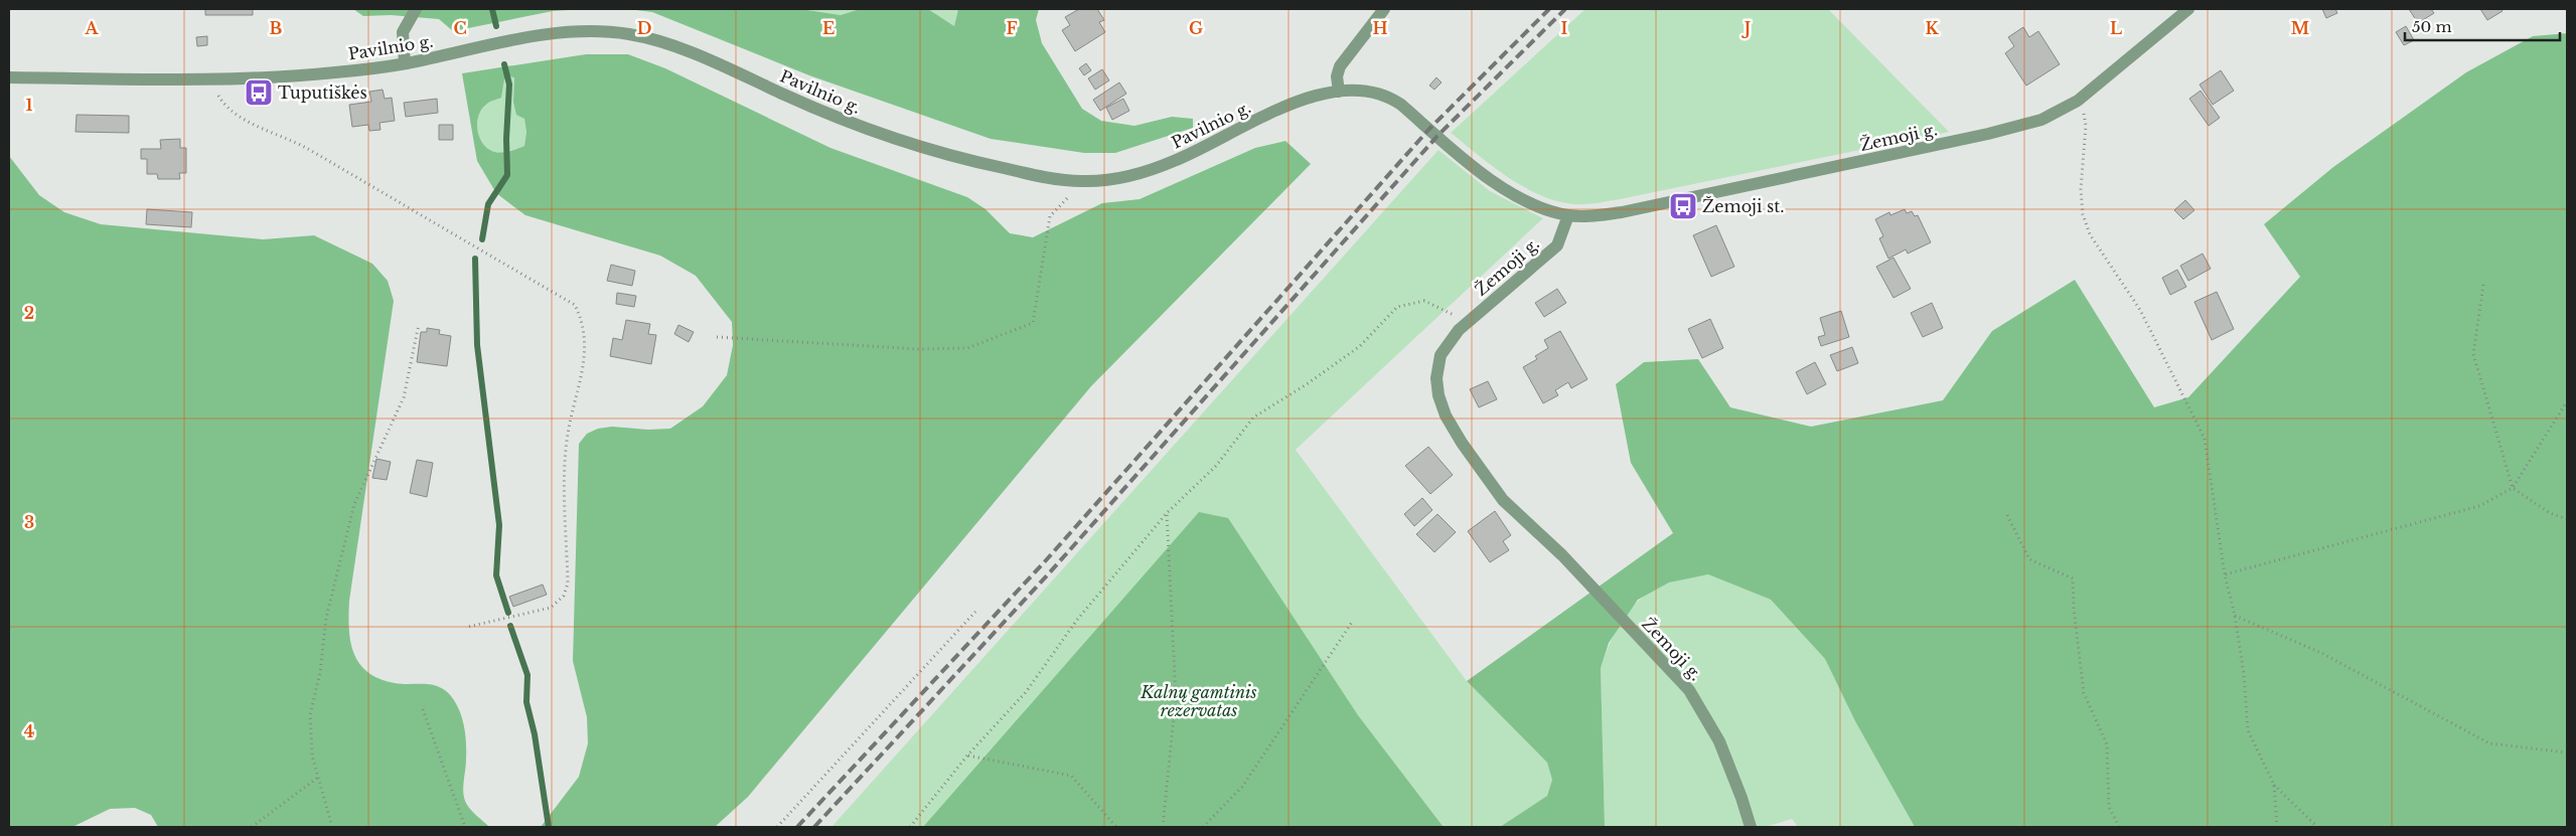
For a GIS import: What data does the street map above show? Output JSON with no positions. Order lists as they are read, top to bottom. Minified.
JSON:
{"streets":{"street":["Pavilnio g.","Žemoji g."]},"crossings":[["Pavilnio g.","Žemoji g."]],"parks":["Kalnų gamtinis rezervatas"],"places":{"bus stop":["Tuputiškės","Žemoji st."]},"scale_bar":"50 m","grid":{"columns":["A","B","C","D","E","F","G","H","I","J","K","L","M"],"rows":["1","2","3","4"]}}
